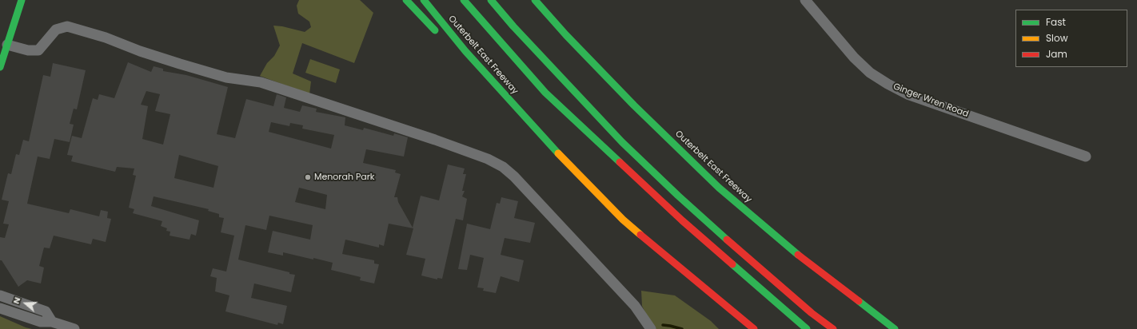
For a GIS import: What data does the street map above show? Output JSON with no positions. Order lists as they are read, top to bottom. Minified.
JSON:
{"streets":{"main road":["Outerbelt East Freeway"],"street":["Ginger Wren Road"]},"places":["Menorah Park"],"legend":["Fast","Slow","Jam"],"north":"left"}
